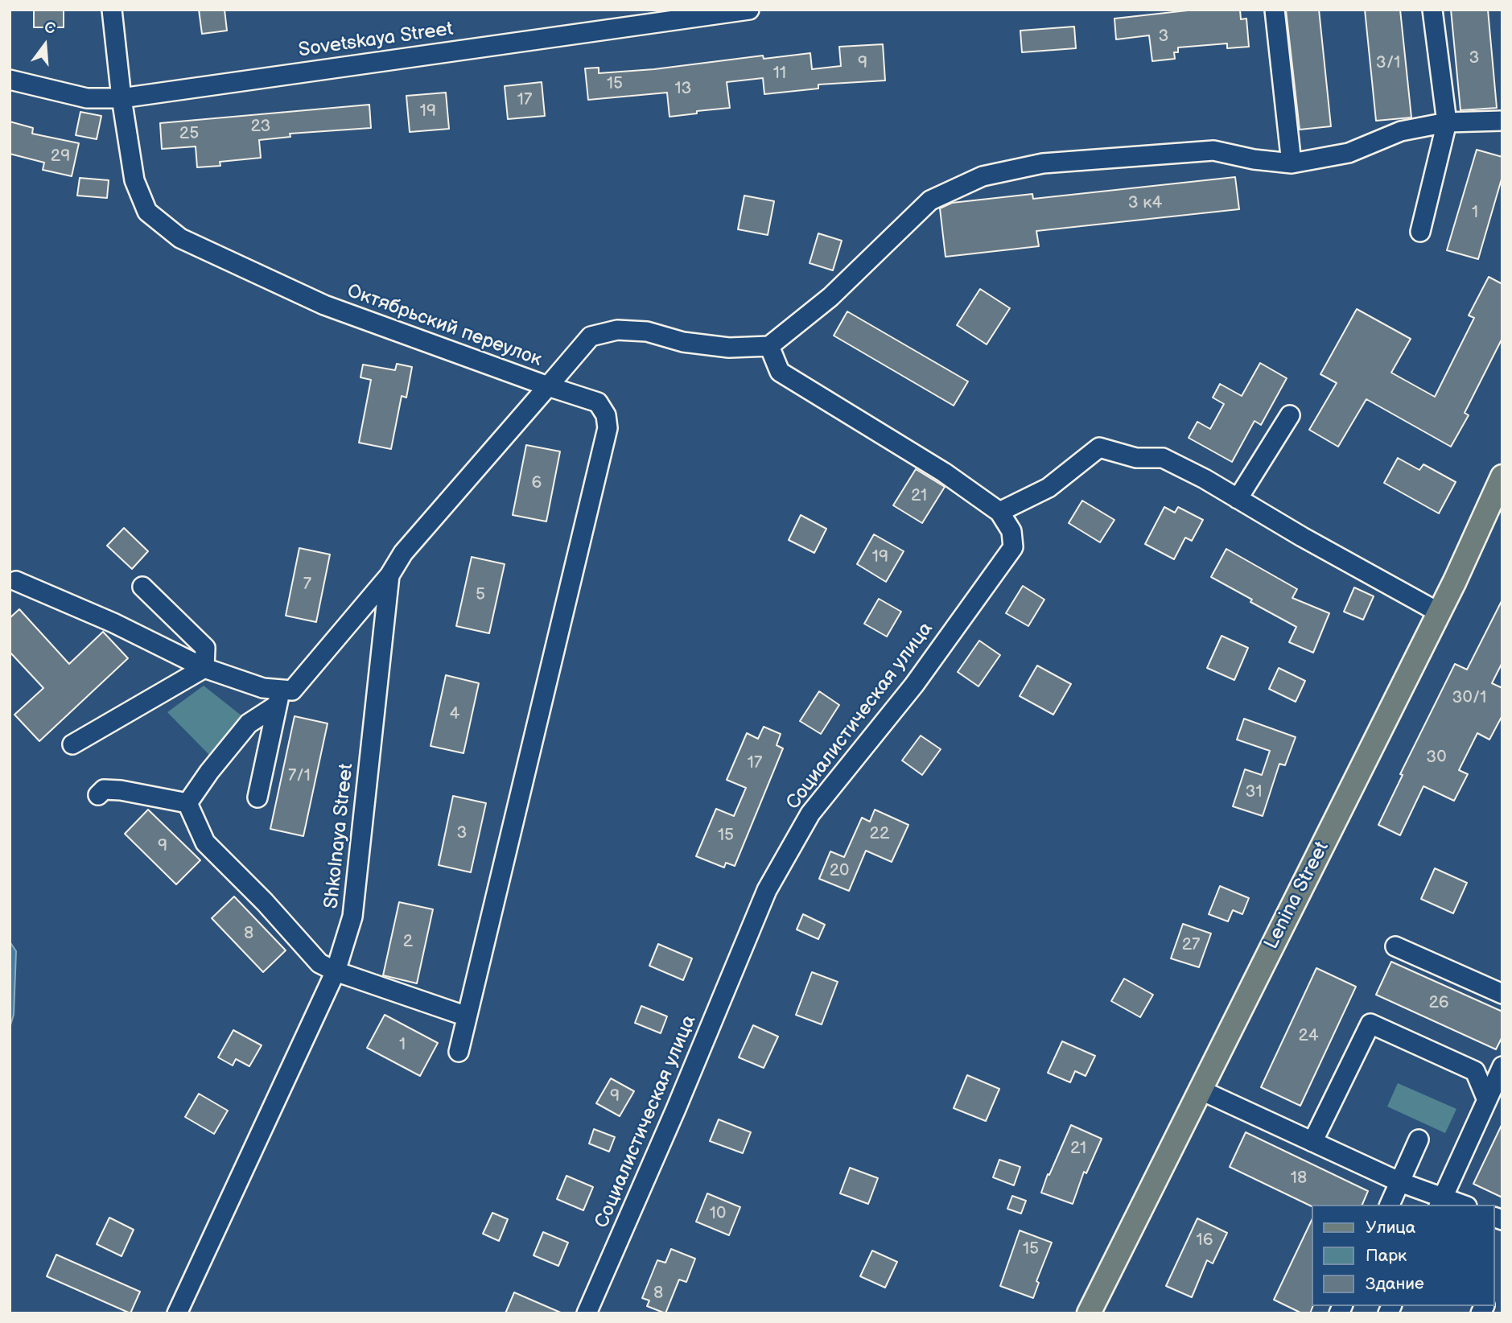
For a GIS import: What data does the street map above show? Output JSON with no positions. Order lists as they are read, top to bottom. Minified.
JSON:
{"streets":{"main road":["Lenina Street"],"street":["Sovetskaya Street","Октябрьский переулок","Социалистическая улица","Shkolnaya Street"]},"crossings":[["Sovetskaya Street","Октябрьский переулок"],["Октябрьский переулок","Социалистическая улица"],["Октябрьский переулок","Shkolnaya Street"]],"house_numbers":["3","3","9","3/1","11","15","13","17","19","23","25","29","3 к4","1","6","21","19","7","5","30/1","4","30","17","7/1","31","3","22","15","9","20","8","2","27","26","24","1","9","21","18","10","16","15","8"],"legend":["Улица","Парк","Здание"],"north":"top"}
